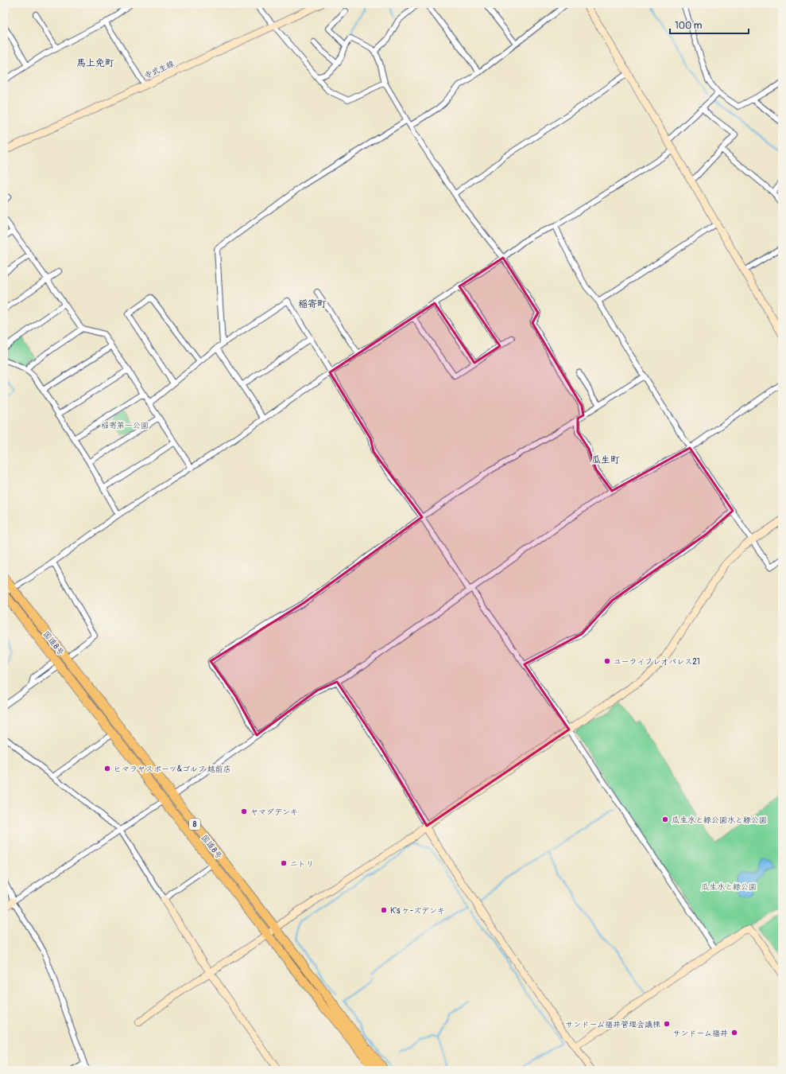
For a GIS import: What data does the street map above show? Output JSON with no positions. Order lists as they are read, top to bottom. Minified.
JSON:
{"streets":{"highway":["国道8号","8"],"street":["寺武生線"]},"districts":["馬上免町","稲寄町","瓜生町"],"parks":["稲寄第一公園","瓜生水と緑公園"],"places":["ユーライフレオパレス21","ヒマラヤスポーツ&ゴルフ 越前店","ヤマダデンキ","瓜生水と緑公園水と緑公園","ニトリ","K's ケ-ズデンキ","サンドーム福井管理会議棟","サンドーム福井"],"scale_bar":"100 m"}
